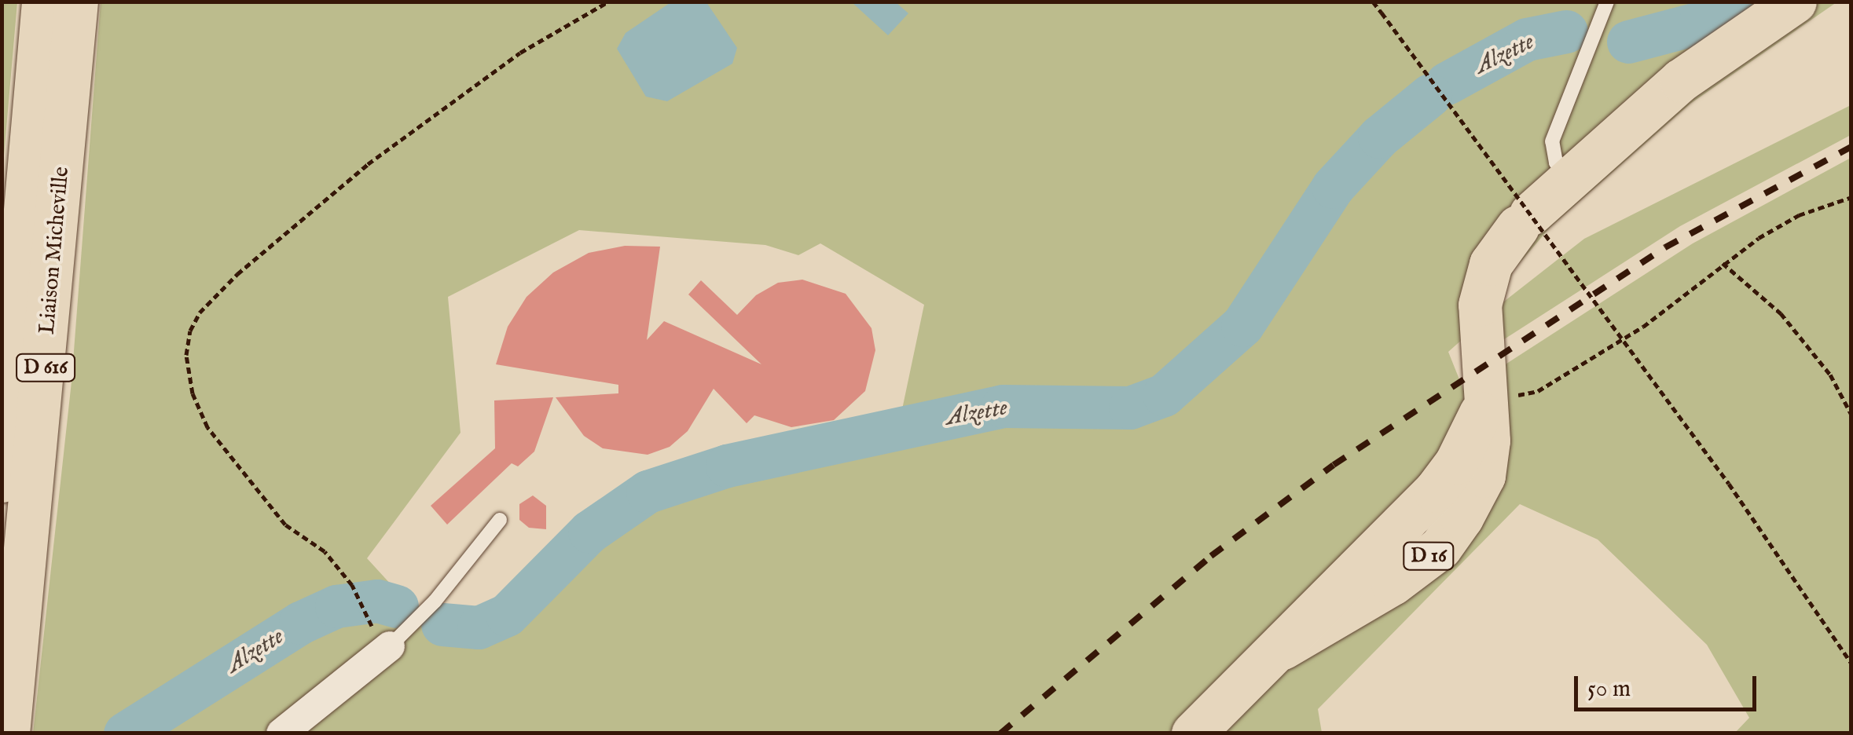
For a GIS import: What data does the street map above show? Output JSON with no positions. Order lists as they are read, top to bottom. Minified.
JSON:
{"streets":{"main road":["Liaison Micheville","D 616","D 16"]},"water":["Alzette"],"scale_bar":"50 m"}
